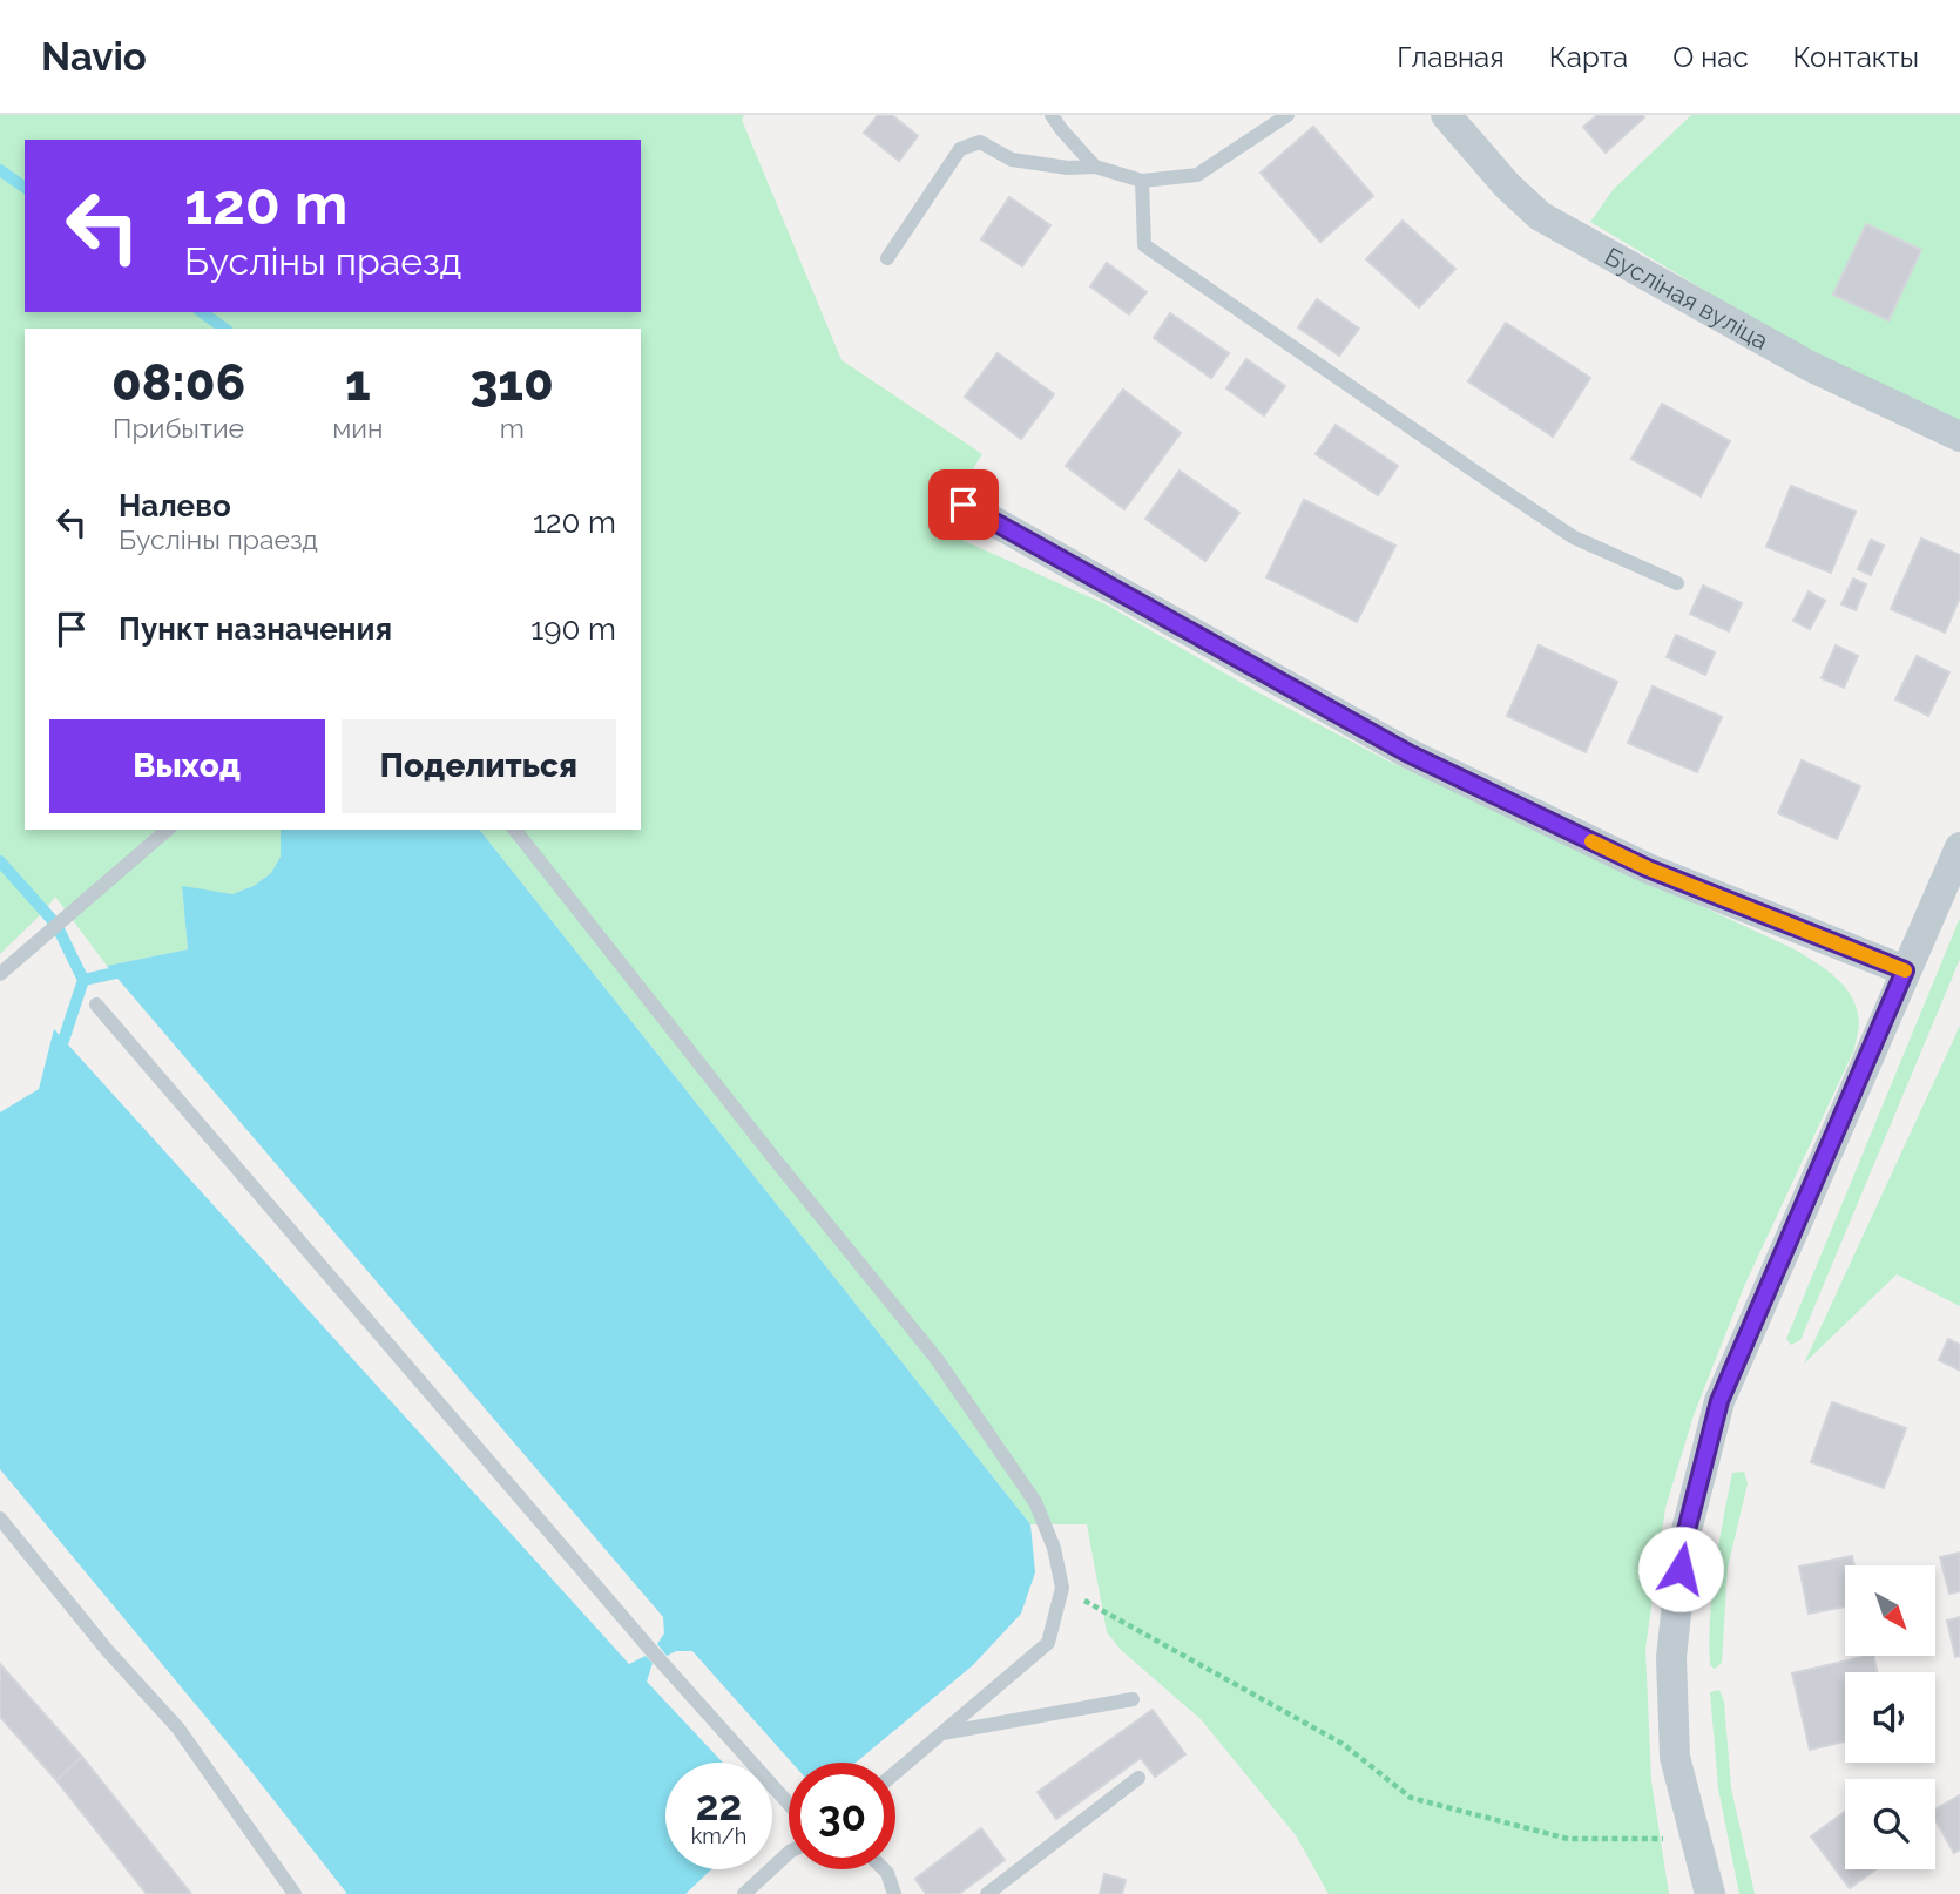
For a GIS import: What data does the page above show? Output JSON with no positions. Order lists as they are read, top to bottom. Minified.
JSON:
{"streets":{"street":["Бусліная вуліца"]},"north":"bottom right","page":{"header":"Navio","nav":["Главная","Карта","О нас","Контакты"],"turn":["120 m","Бусліны праезд"],"eta":["08:06","Прибытие","1","мин","310","m"],"list":[{"name":"Налево","note":"Бусліны праезд","value":"120 m"},{"name":"Пункт назначения","value":"190 m"}],"buttons":["Выход","Поделиться"],"speed":"22 km/h","limit":"30"}}
